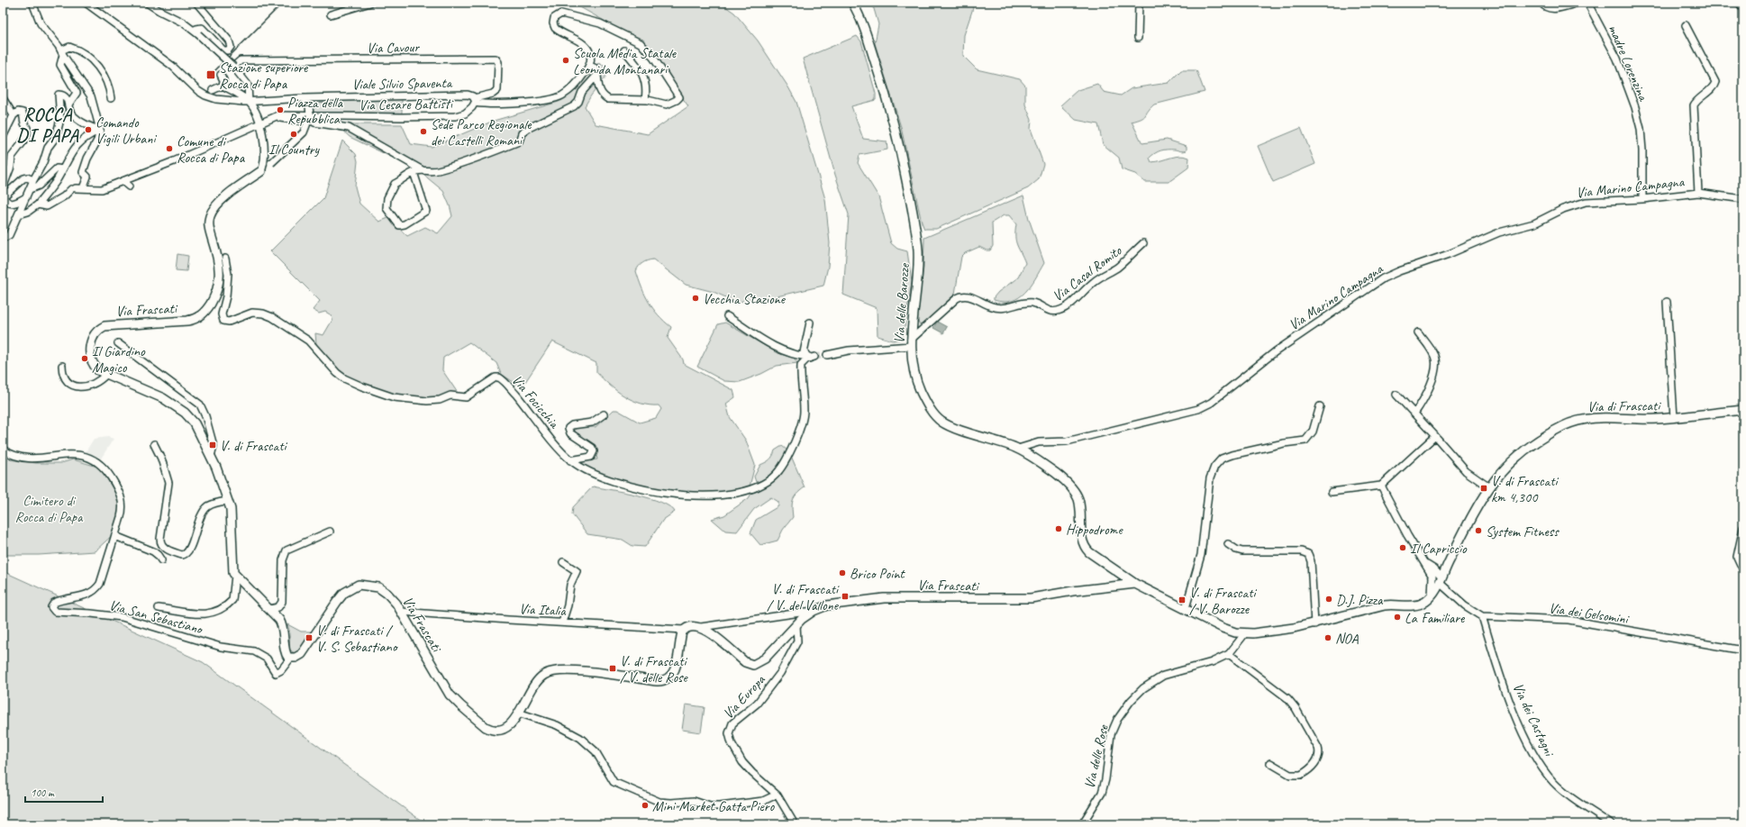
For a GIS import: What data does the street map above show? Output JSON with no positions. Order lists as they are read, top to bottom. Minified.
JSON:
{"streets":{"main road":["Via delle Barozze","Via Frascati","Via di Frascati"],"street":["Via Cavour","madre Lorenzina","Viale Silvio Spaventa","Via Cesare Battisti","Via Marino Campagna","Via Casal Romito","Via Focicchia","Via Italia","Via dei Gelsomini","Via San Sebastiano","Via Europa","Via dei Castagni","Via delle Rose"]},"crossings":[["Via Cavour","Viale Silvio Spaventa"],["Via Cavour","Via Cesare Battisti"],["madre Lorenzina","Via Marino Campagna"],["Viale Silvio Spaventa","Via Cesare Battisti"],["Via Marino Campagna","Via delle Barozze"],["Via Casal Romito","Via delle Barozze"],["Via delle Barozze","Via Frascati"],["Via delle Barozze","Via di Frascati"],["Via Frascati","Via di Frascati"],["Via Frascati","Via Italia"],["Via Frascati","Via San Sebastiano"],["Via Frascati","Via Europa"],["Via di Frascati","Via dei Gelsomini"],["Via di Frascati","Via delle Rose"],["Via dei Gelsomini","Via dei Castagni"]],"districts":["ROCCA DI PAPA"],"parks":["Cimitero di Rocca di Papa"],"places":{"other":["Scuola Media Statale Leonida Montanari","Piazza della Repubblica","Comando Vigili Urbani","Sede Parco Regionale dei Castelli Romani","Il Country","Comune di Rocca di Papa","Vecchia Stazione","Il Giardino Magico","Hippodrome","System Fitness","Il Capriccio","Brico Point","D.J. Pizza","La Familiare","NOA","Mini Market Gatta Piero"],"transit":["Stazione superiore Rocca di Papa","V. di Frascati","V. di Frascati km 4,300","V. di Frascati / V. del Vallone","V. di Frascati / V. Barozze","V. di Frascati / V. S. Sebastiano","V. di Frascati / V. delle Rose"]},"scale_bar":"100 m"}
